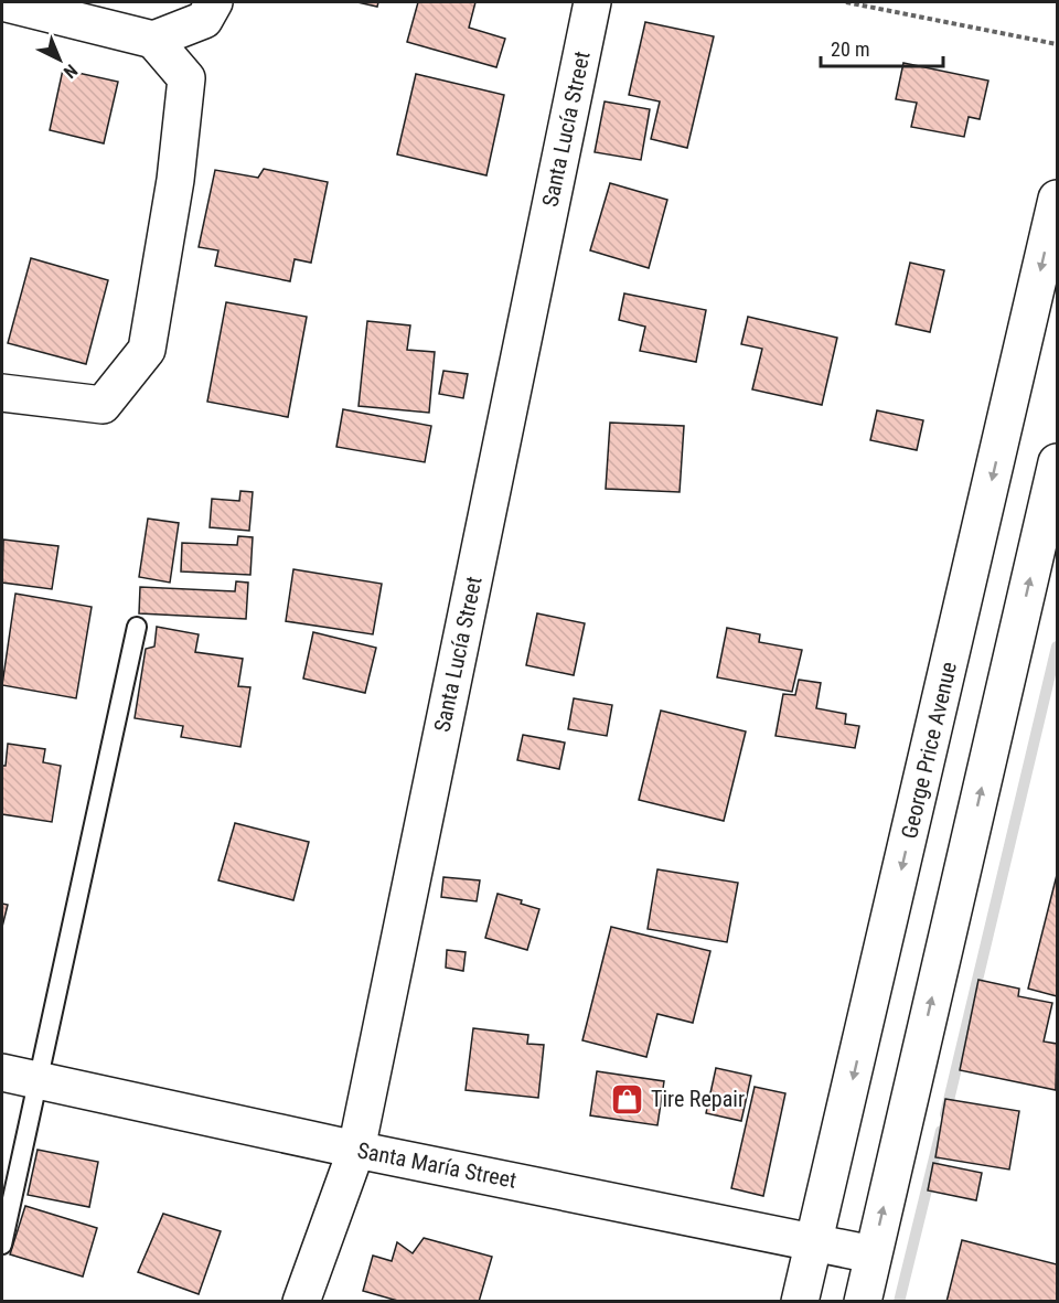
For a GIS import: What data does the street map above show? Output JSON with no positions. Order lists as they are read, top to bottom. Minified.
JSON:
{"streets":{"street":["Santa Lucía Street","George Price Avenue","Santa María Street"]},"crossings":[["Santa Lucía Street","Santa María Street"],["George Price Avenue","Santa María Street"]],"places":{"shop":["Tire Repair"]},"scale_bar":"20 m","north":"bottom right"}
